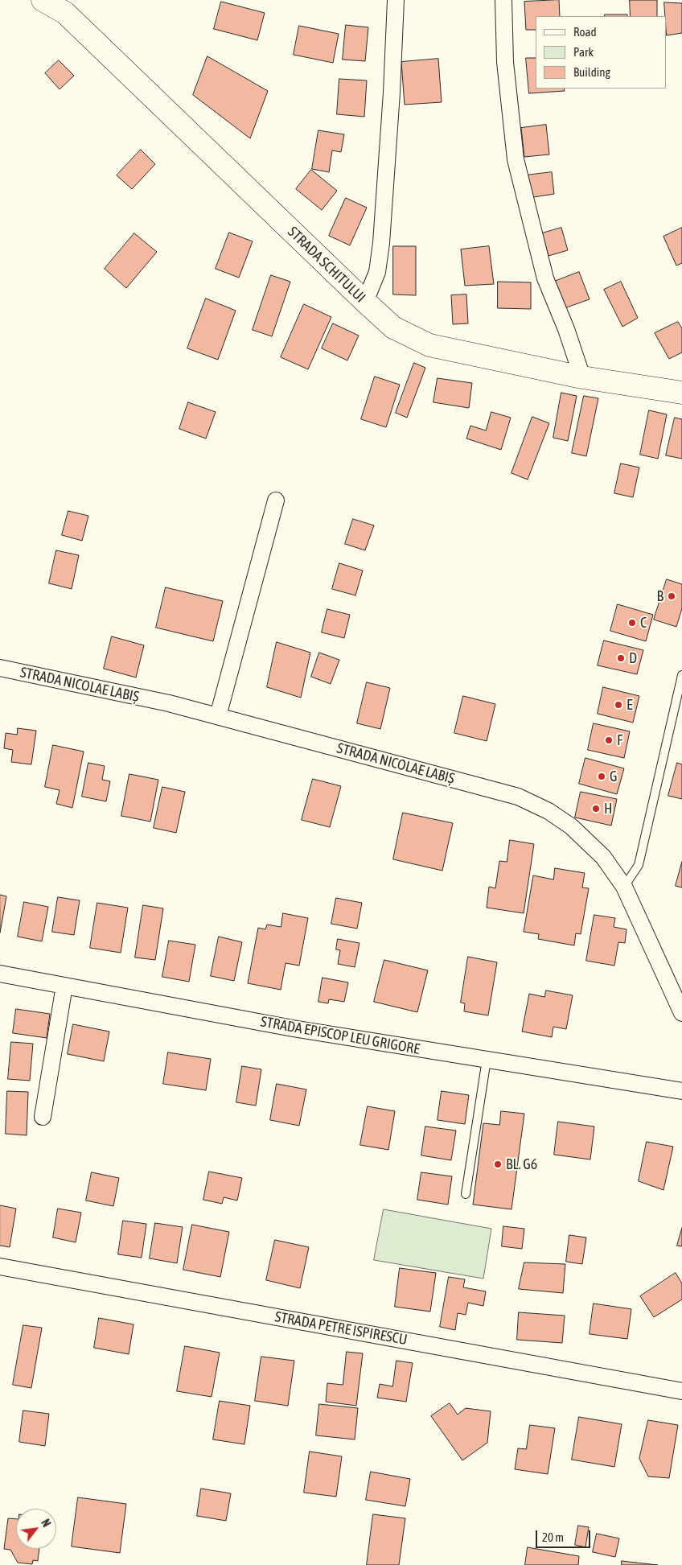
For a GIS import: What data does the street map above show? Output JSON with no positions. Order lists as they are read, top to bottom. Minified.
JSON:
{"streets":{"main road":["STRADA SCHITULUI"],"street":["STRADA NICOLAE LABIȘ","STRADA EPISCOP LEU GRIGORE","STRADA PETRE ISPIRESCU"]},"places":["B","C","D","E","F","G","H","BL. G6"],"legend":["Road","Park","Building"],"scale_bar":"20 m","north":"top right"}
